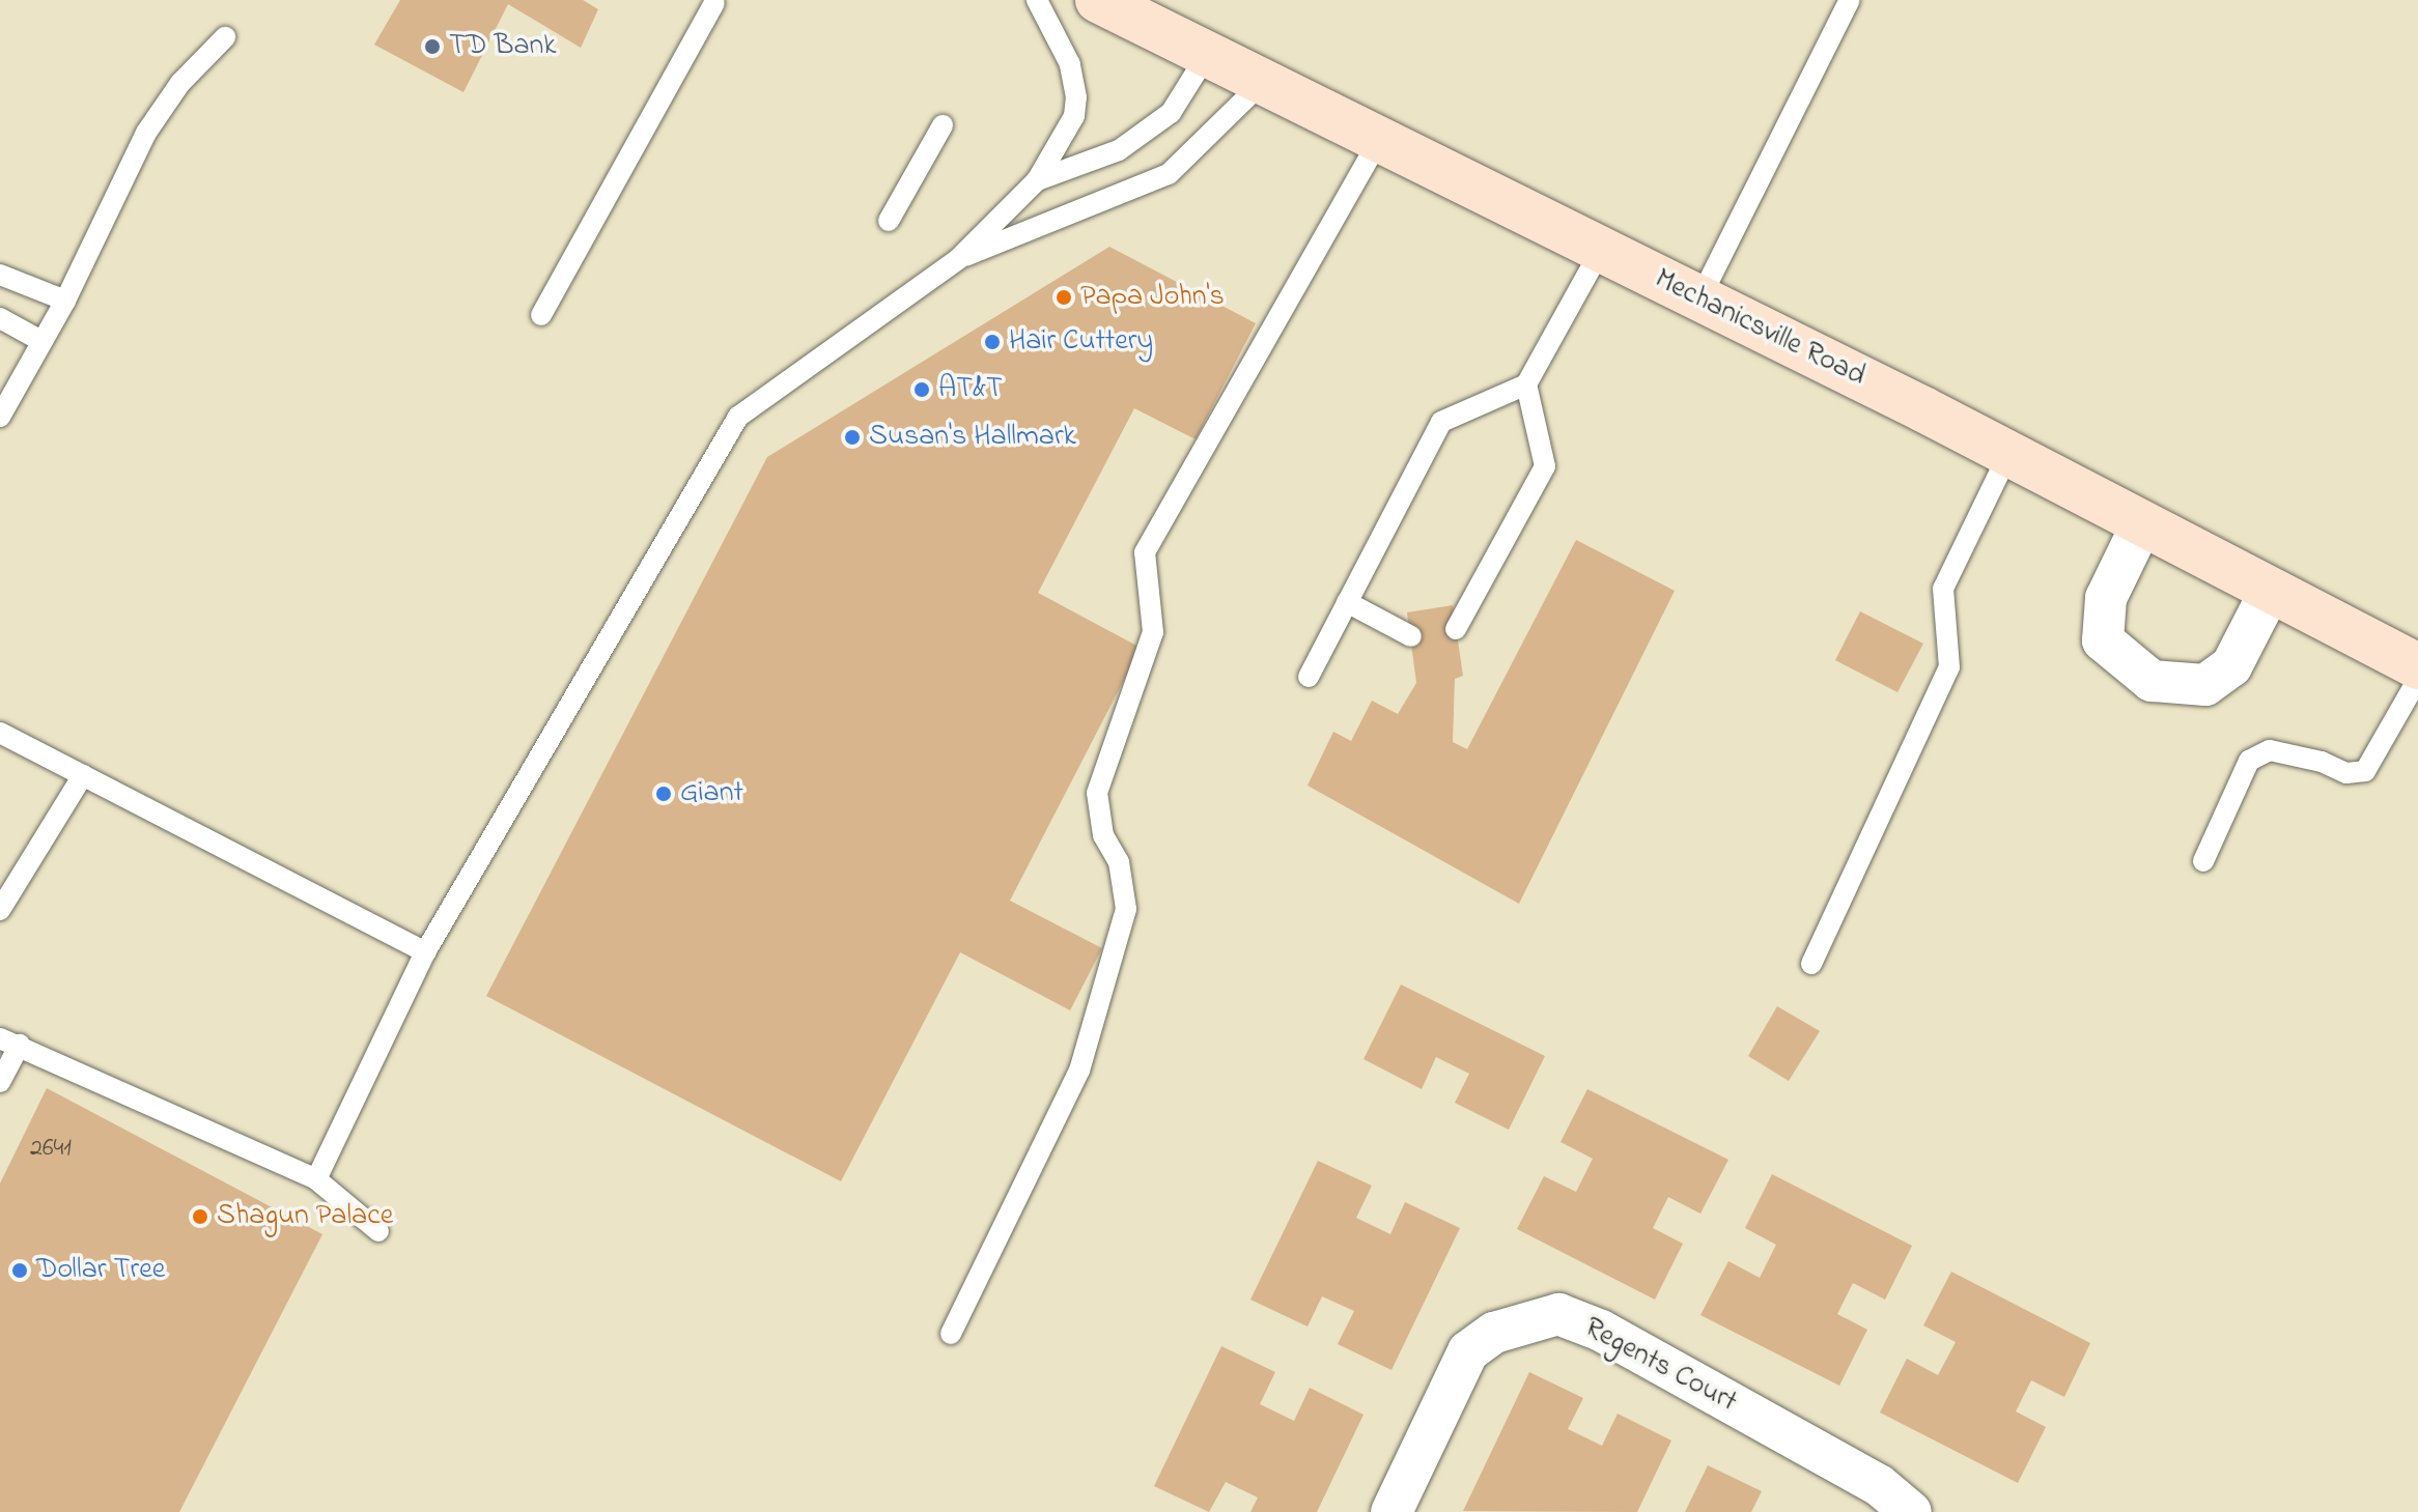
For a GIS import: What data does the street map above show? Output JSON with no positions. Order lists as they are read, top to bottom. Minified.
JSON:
{"streets":{"street":["Mechanicsville Road","Regents Court"]},"places":["TD Bank","Papa John's","Hair Cuttery","AT&T","Susan's Hallmark","Giant","Shagun Palace","Dollar Tree"],"house_numbers":["2641"]}
